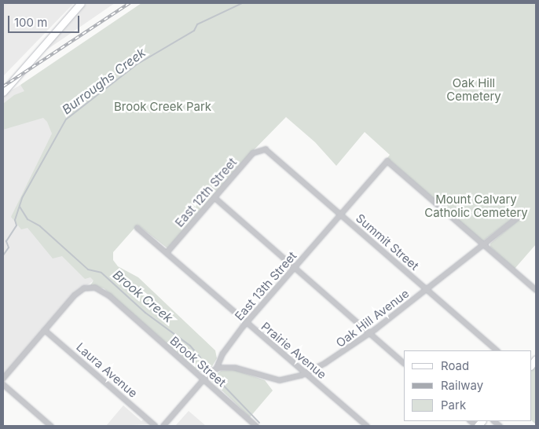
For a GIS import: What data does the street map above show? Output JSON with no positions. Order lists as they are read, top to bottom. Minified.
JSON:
{"streets":{"street":["East 12th Street","Summit Street","East 13th Street","Oak Hill Avenue","Prairie Avenue","Brook Street","Laura Avenue"]},"crossings":[["East 12th Street","Summit Street"],["East 12th Street","Prairie Avenue"],["Summit Street","East 13th Street"],["Summit Street","Oak Hill Avenue"],["East 13th Street","Oak Hill Avenue"],["East 13th Street","Prairie Avenue"],["East 13th Street","Brook Street"],["Oak Hill Avenue","Prairie Avenue"],["Brook Street","Laura Avenue"]],"water":["Burroughs Creek","Brook Creek"],"parks":["Oak Hill Cemetery","Brook Creek Park","Mount Calvary Catholic Cemetery"],"legend":["Road","Railway","Park"],"scale_bar":"100 m"}
